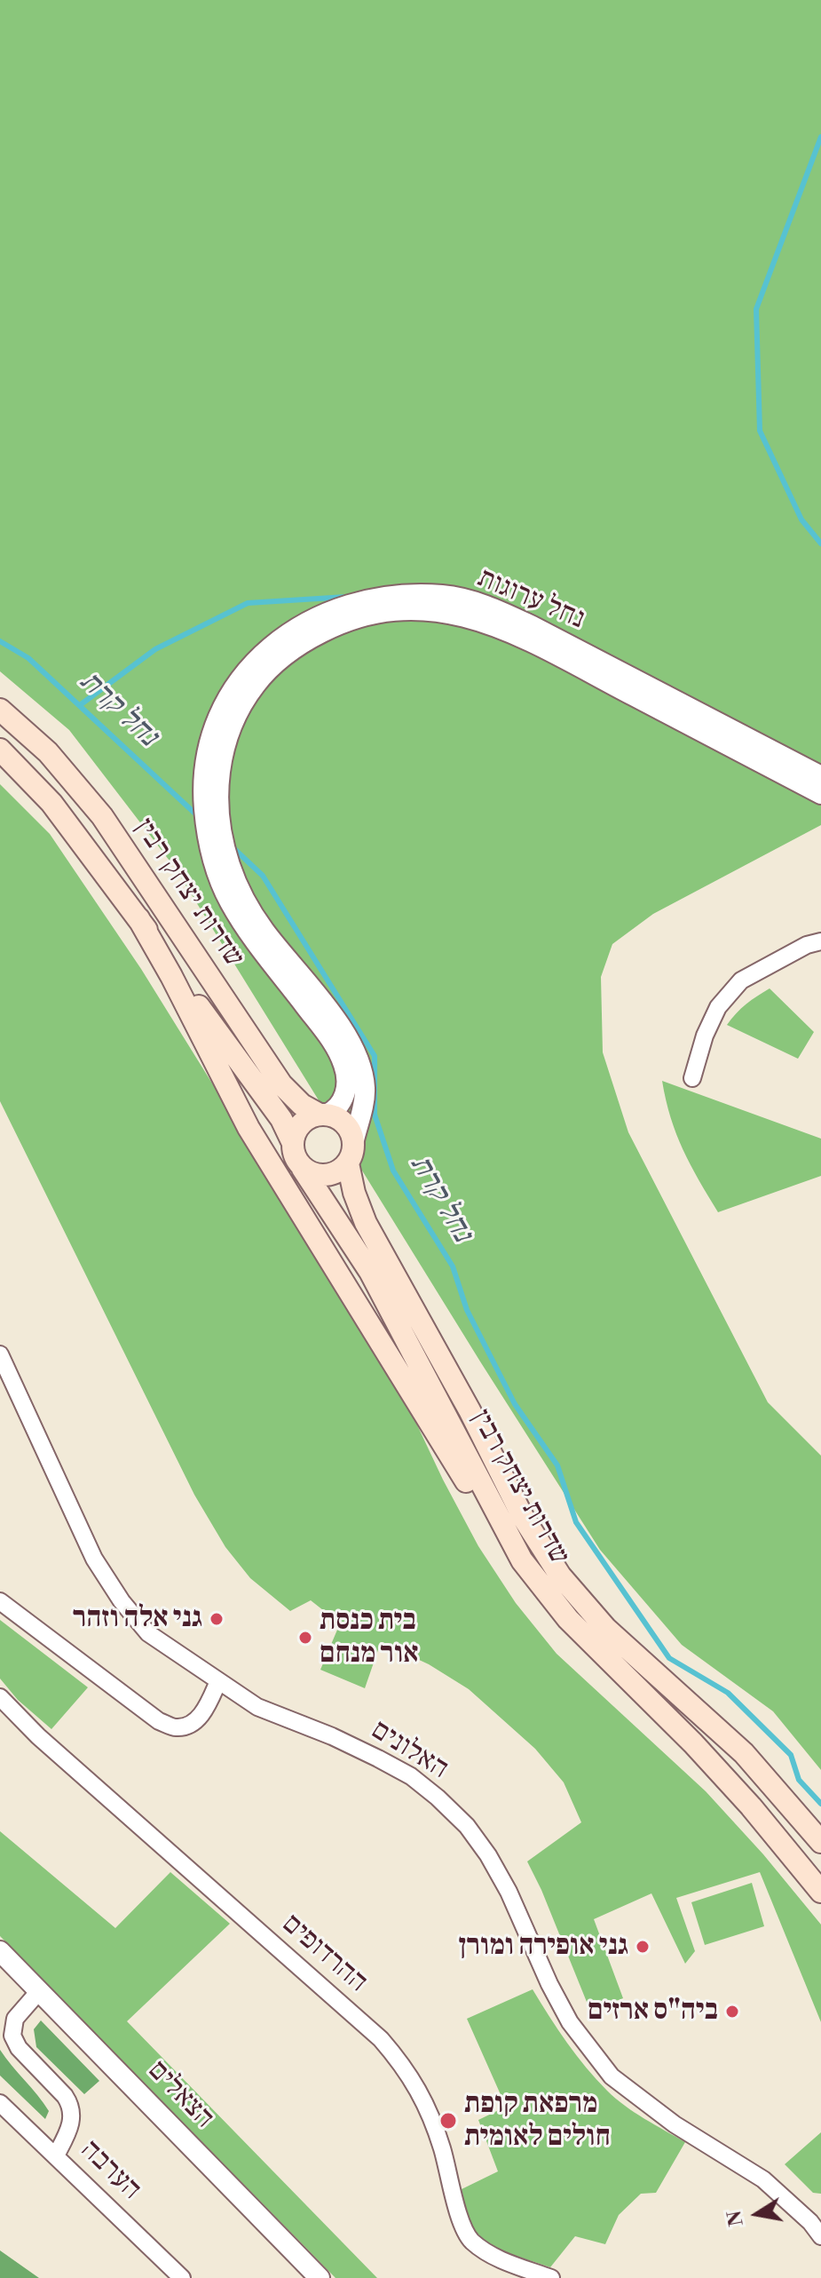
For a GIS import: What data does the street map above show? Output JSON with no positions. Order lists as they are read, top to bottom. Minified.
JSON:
{"streets":{"main road":["שדרות יצחק רבין"],"street":["נחל ערוגות","האלונים","ההרדופים","הצאלים","הערבה"]},"crossings":[["נחל ערוגות","שדרות יצחק רבין"]],"water":["נחל קרת"],"places":["גני אלה וזהר","בית כנסת אור מנחם","גני אופירה ומורן","ביה\"ס ארזים","מרפאת קופת חולים לאומית"],"north":"left"}
